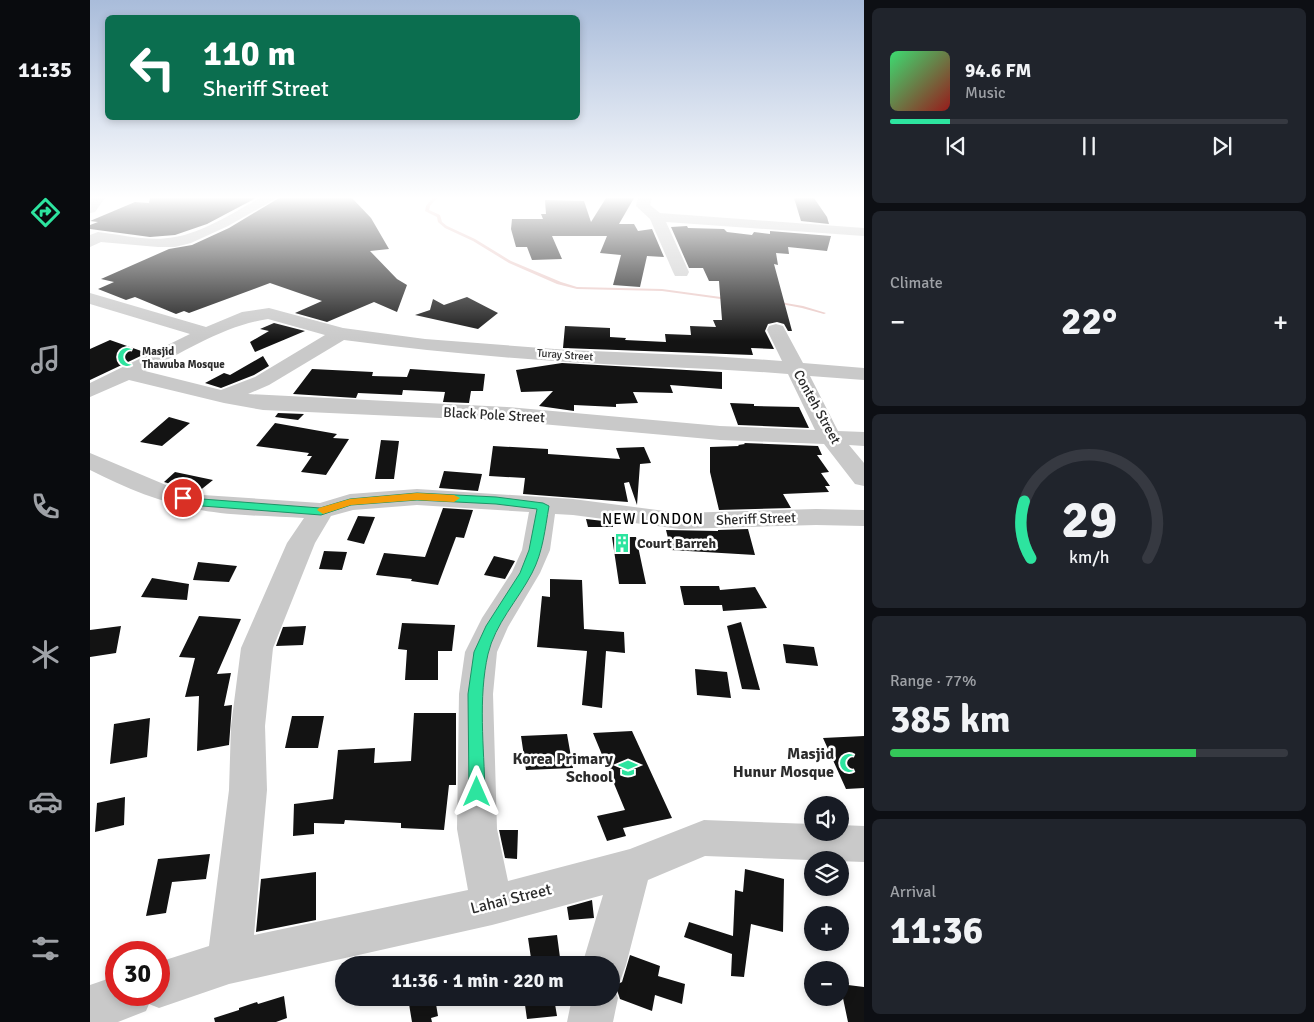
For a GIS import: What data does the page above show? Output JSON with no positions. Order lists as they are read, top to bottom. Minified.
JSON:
{"streets":{"street":["Turay Street","Conteh Street","Black Pole Street","Sheriff Street","Lahai Street"]},"crossings":[["Turay Street","Conteh Street"],["Conteh Street","Black Pole Street"]],"districts":["NEW LONDON"],"places":{"mosque":["Masjid Thawuba Mosque","Masjid Hunur Mosque"],"building":["Court Barreh"],"school or university":["Korea Primary School"]},"page":{"tabs":"11:35","turn":["110 m","Sheriff Street"],"song":["94.6 FM","Music"],"tile":["Climate",["Range · 77%","385 km"],["Arrival","11:36"]],"heat":["−","22°","+"],"map_buttons":["+","−"],"limit":"30","trip":"11:36 · 1 min · 220 m","gauge":["29","km/h"]}}
